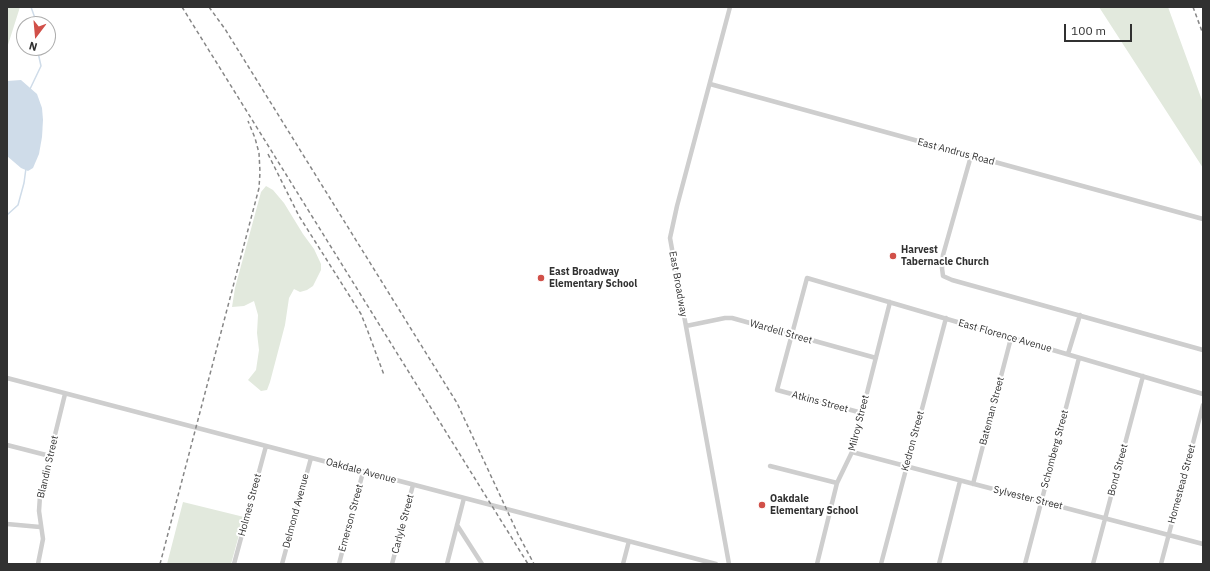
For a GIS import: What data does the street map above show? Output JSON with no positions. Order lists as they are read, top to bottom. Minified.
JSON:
{"streets":{"street":["East Andrus Road","East Broadway","Wardell Street","East Florence Avenue","Atkins Street","Bateman Street","Milroy Street","Kedron Street","Schomberg Street","Blandin Street","Bond Street","Oakdale Avenue","Homestead Street","Sylvester Street","Holmes Street","Delmond Avenue","Emerson Street","Carlyle Street"]},"crossings":[["East Andrus Road","East Broadway"],["East Broadway","Wardell Street"],["Wardell Street","East Florence Avenue"],["Wardell Street","Atkins Street"],["Wardell Street","Milroy Street"],["East Florence Avenue","Atkins Street"],["East Florence Avenue","Bateman Street"],["East Florence Avenue","Milroy Street"],["East Florence Avenue","Kedron Street"],["East Florence Avenue","Schomberg Street"],["East Florence Avenue","Bond Street"],["Atkins Street","Milroy Street"],["Bateman Street","Sylvester Street"],["Milroy Street","Sylvester Street"],["Kedron Street","Sylvester Street"],["Schomberg Street","Sylvester Street"],["Blandin Street","Oakdale Avenue"],["Bond Street","Sylvester Street"],["Oakdale Avenue","Holmes Street"],["Oakdale Avenue","Delmond Avenue"],["Oakdale Avenue","Emerson Street"],["Oakdale Avenue","Carlyle Street"],["Homestead Street","Sylvester Street"]],"places":["Harvest Tabernacle Church","East Broadway Elementary School","Oakdale Elementary School"],"scale_bar":"100 m","north":"bottom"}
